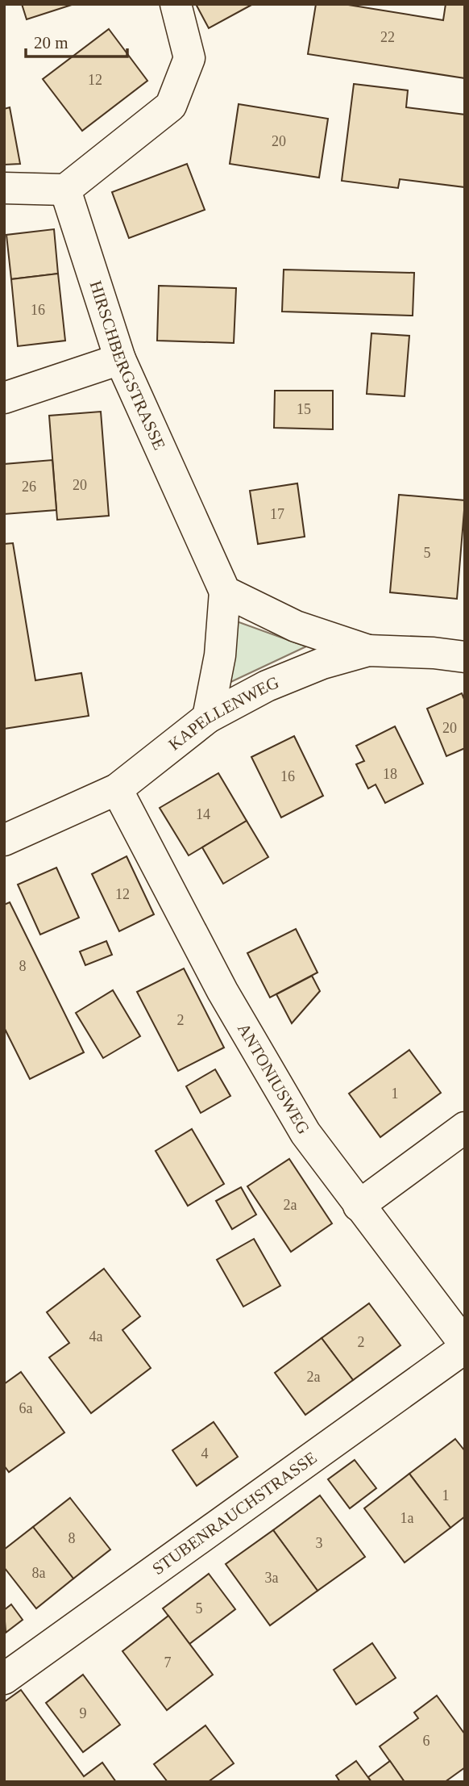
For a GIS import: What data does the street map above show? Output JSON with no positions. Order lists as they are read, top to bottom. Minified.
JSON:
{"streets":{"street":["HIRSCHBERGSTRASSE","KAPELLENWEG","ANTONIUSWEG","STUBENRAUCHSTRASSE"]},"crossings":[["HIRSCHBERGSTRASSE","KAPELLENWEG"],["KAPELLENWEG","ANTONIUSWEG"],["ANTONIUSWEG","STUBENRAUCHSTRASSE"]],"house_numbers":["22","12","20","16","15","20","26","17","5","20","18","16","14","12","8","2","1","2a","4a","2","2a","6a","4","1","1a","8","3","8a","3a","5","7","9","6"],"scale_bar":"20 m"}
